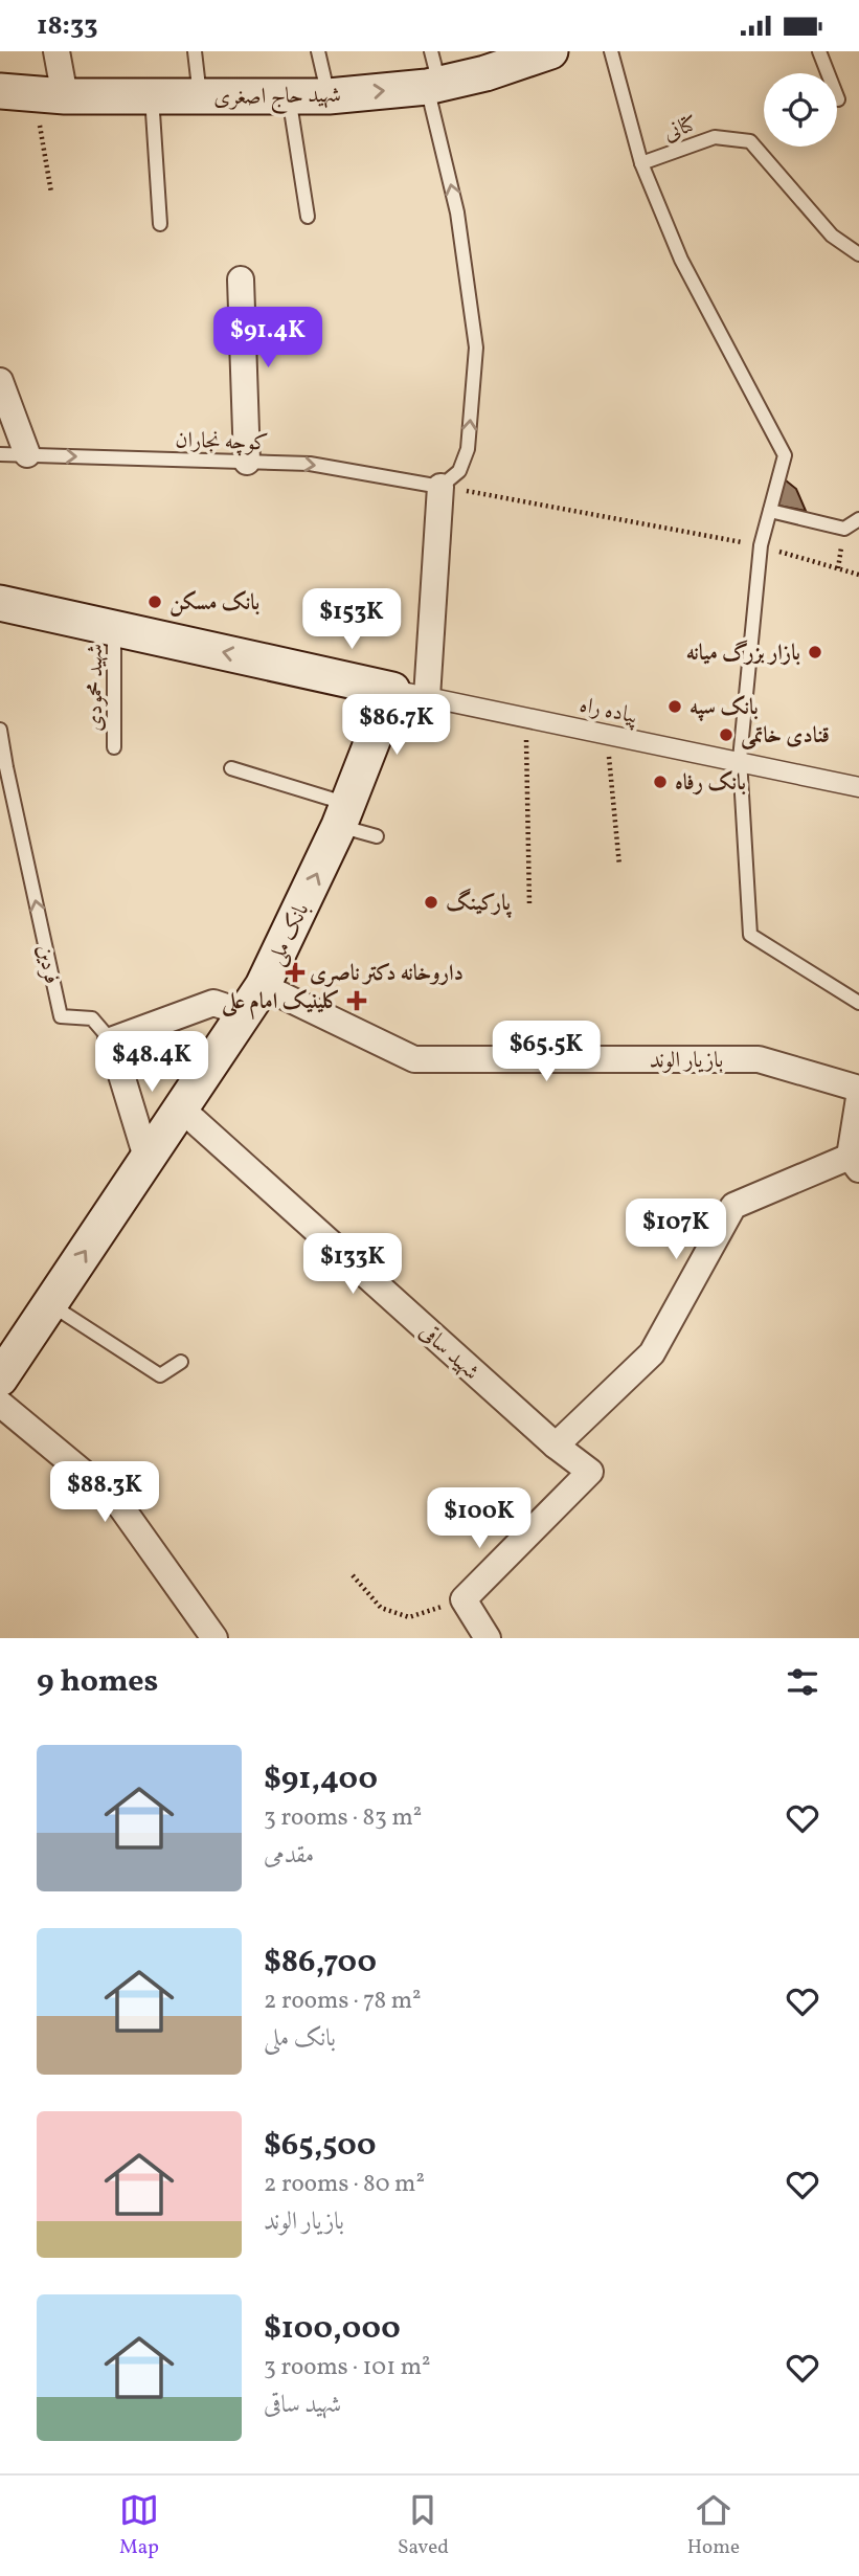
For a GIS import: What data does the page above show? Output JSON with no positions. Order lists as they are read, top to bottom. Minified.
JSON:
{"streets":{"main road":["شهید حاج اصغری","بانک ملی"],"street":["پیاده راه","بازیار الوند","شهید ساقی"],"lane":["کتانی","کوچه نجاران","شهید محمودی","فردین"]},"crossings":[["پیاده راه","بانک ملی"],["بانک ملی","بازیار الوند"],["بانک ملی","شهید ساقی"],["فردین","بازیار الوند"]],"one_way":["کوچه نجاران","بانک ملی","فردین"],"places":{"other":["بانک مسکن","بازار بزرگ میانه","بانک سپه","قنادی خاتمی","بانک رفاه","پارکینگ"],"health":["داروخانه دکتر ناصری","کلینیک امام علی"]},"page":{"status":"18:33","price":["$91.4K","$153K","$86.7K","$65.5K","$48.4K","$107K","$133K","$88.3K","$100K"],"heading":"9 homes","list":[{"name":"$91,400","note":"3 rooms · 83 m² · مقدمی"},{"name":"$86,700","note":"2 rooms · 78 m² · بانک ملی"},{"name":"$65,500","note":"2 rooms · 80 m² · بازیار الوند"},{"name":"$100,000","note":"3 rooms · 101 m² · شهید ساقی"}],"tabs":["Map","Saved","Home"]}}
